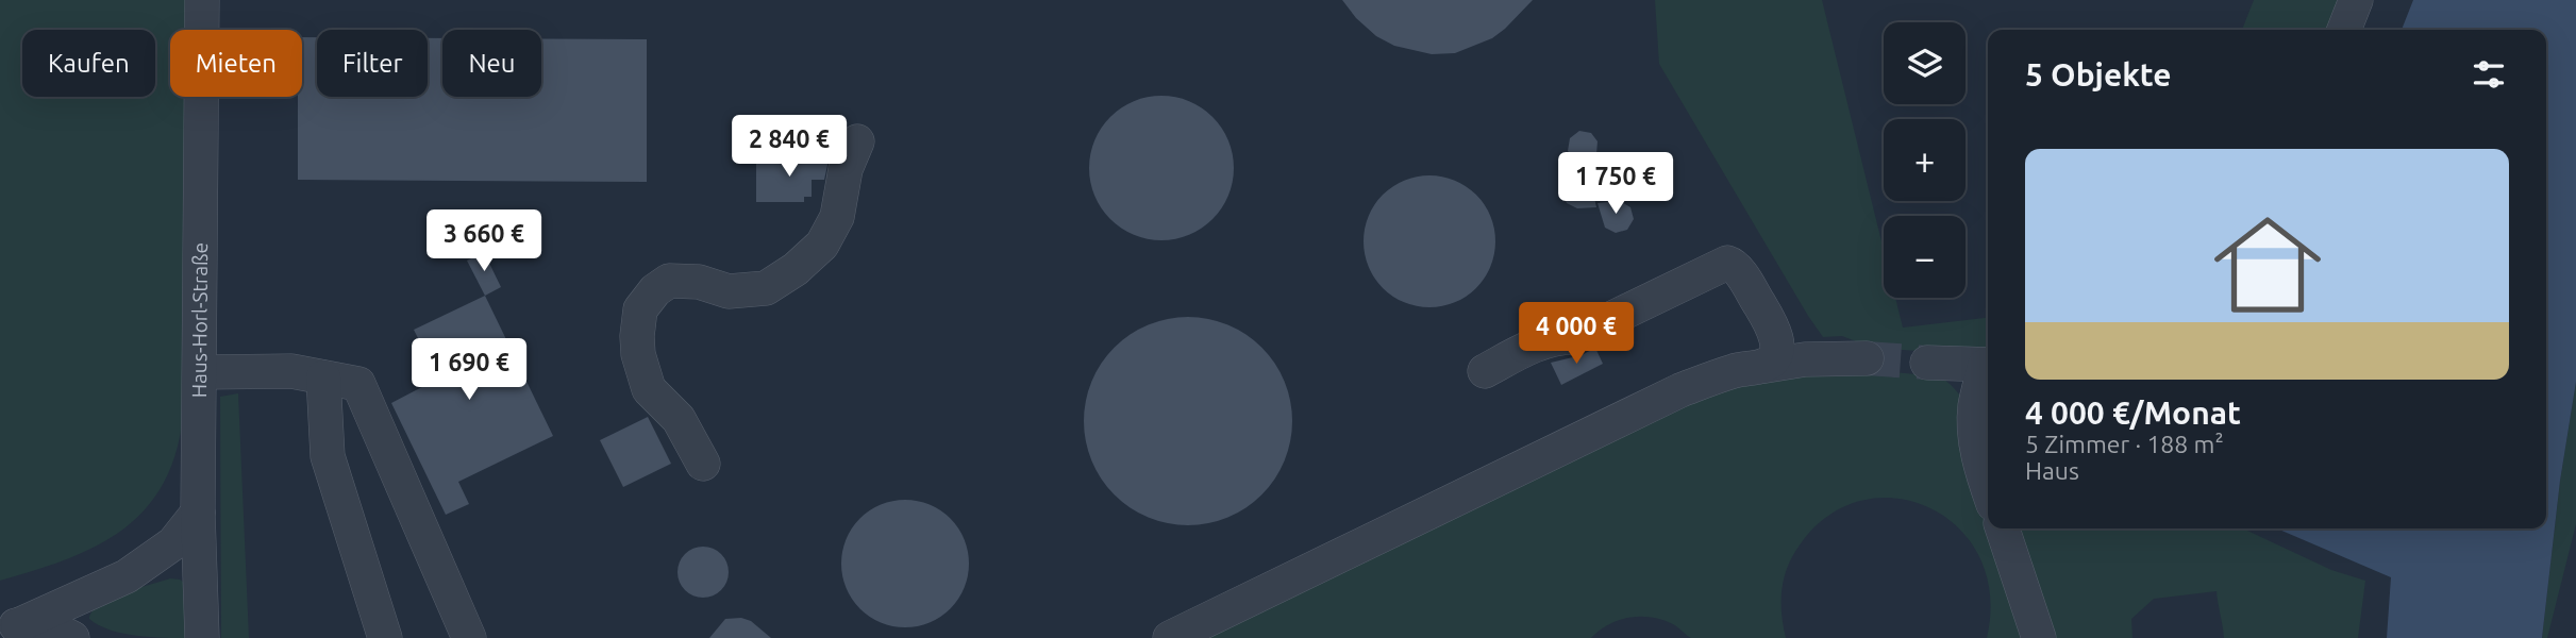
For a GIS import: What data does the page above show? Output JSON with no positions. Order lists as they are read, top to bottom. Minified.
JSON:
{"streets":{"street":["Haus-Horl-Straße"]},"page":{"map_buttons":["+","−"],"chip":["Kaufen","Mieten","Filter","Neu"],"heading":"5 Objekte","price":["2 840 €","1 750 €","3 660 €","4 000 €","1 690 €"],"list":[{"name":"4 000 €/Monat","note":"5 Zimmer · 188 m² · Haus"}]}}
